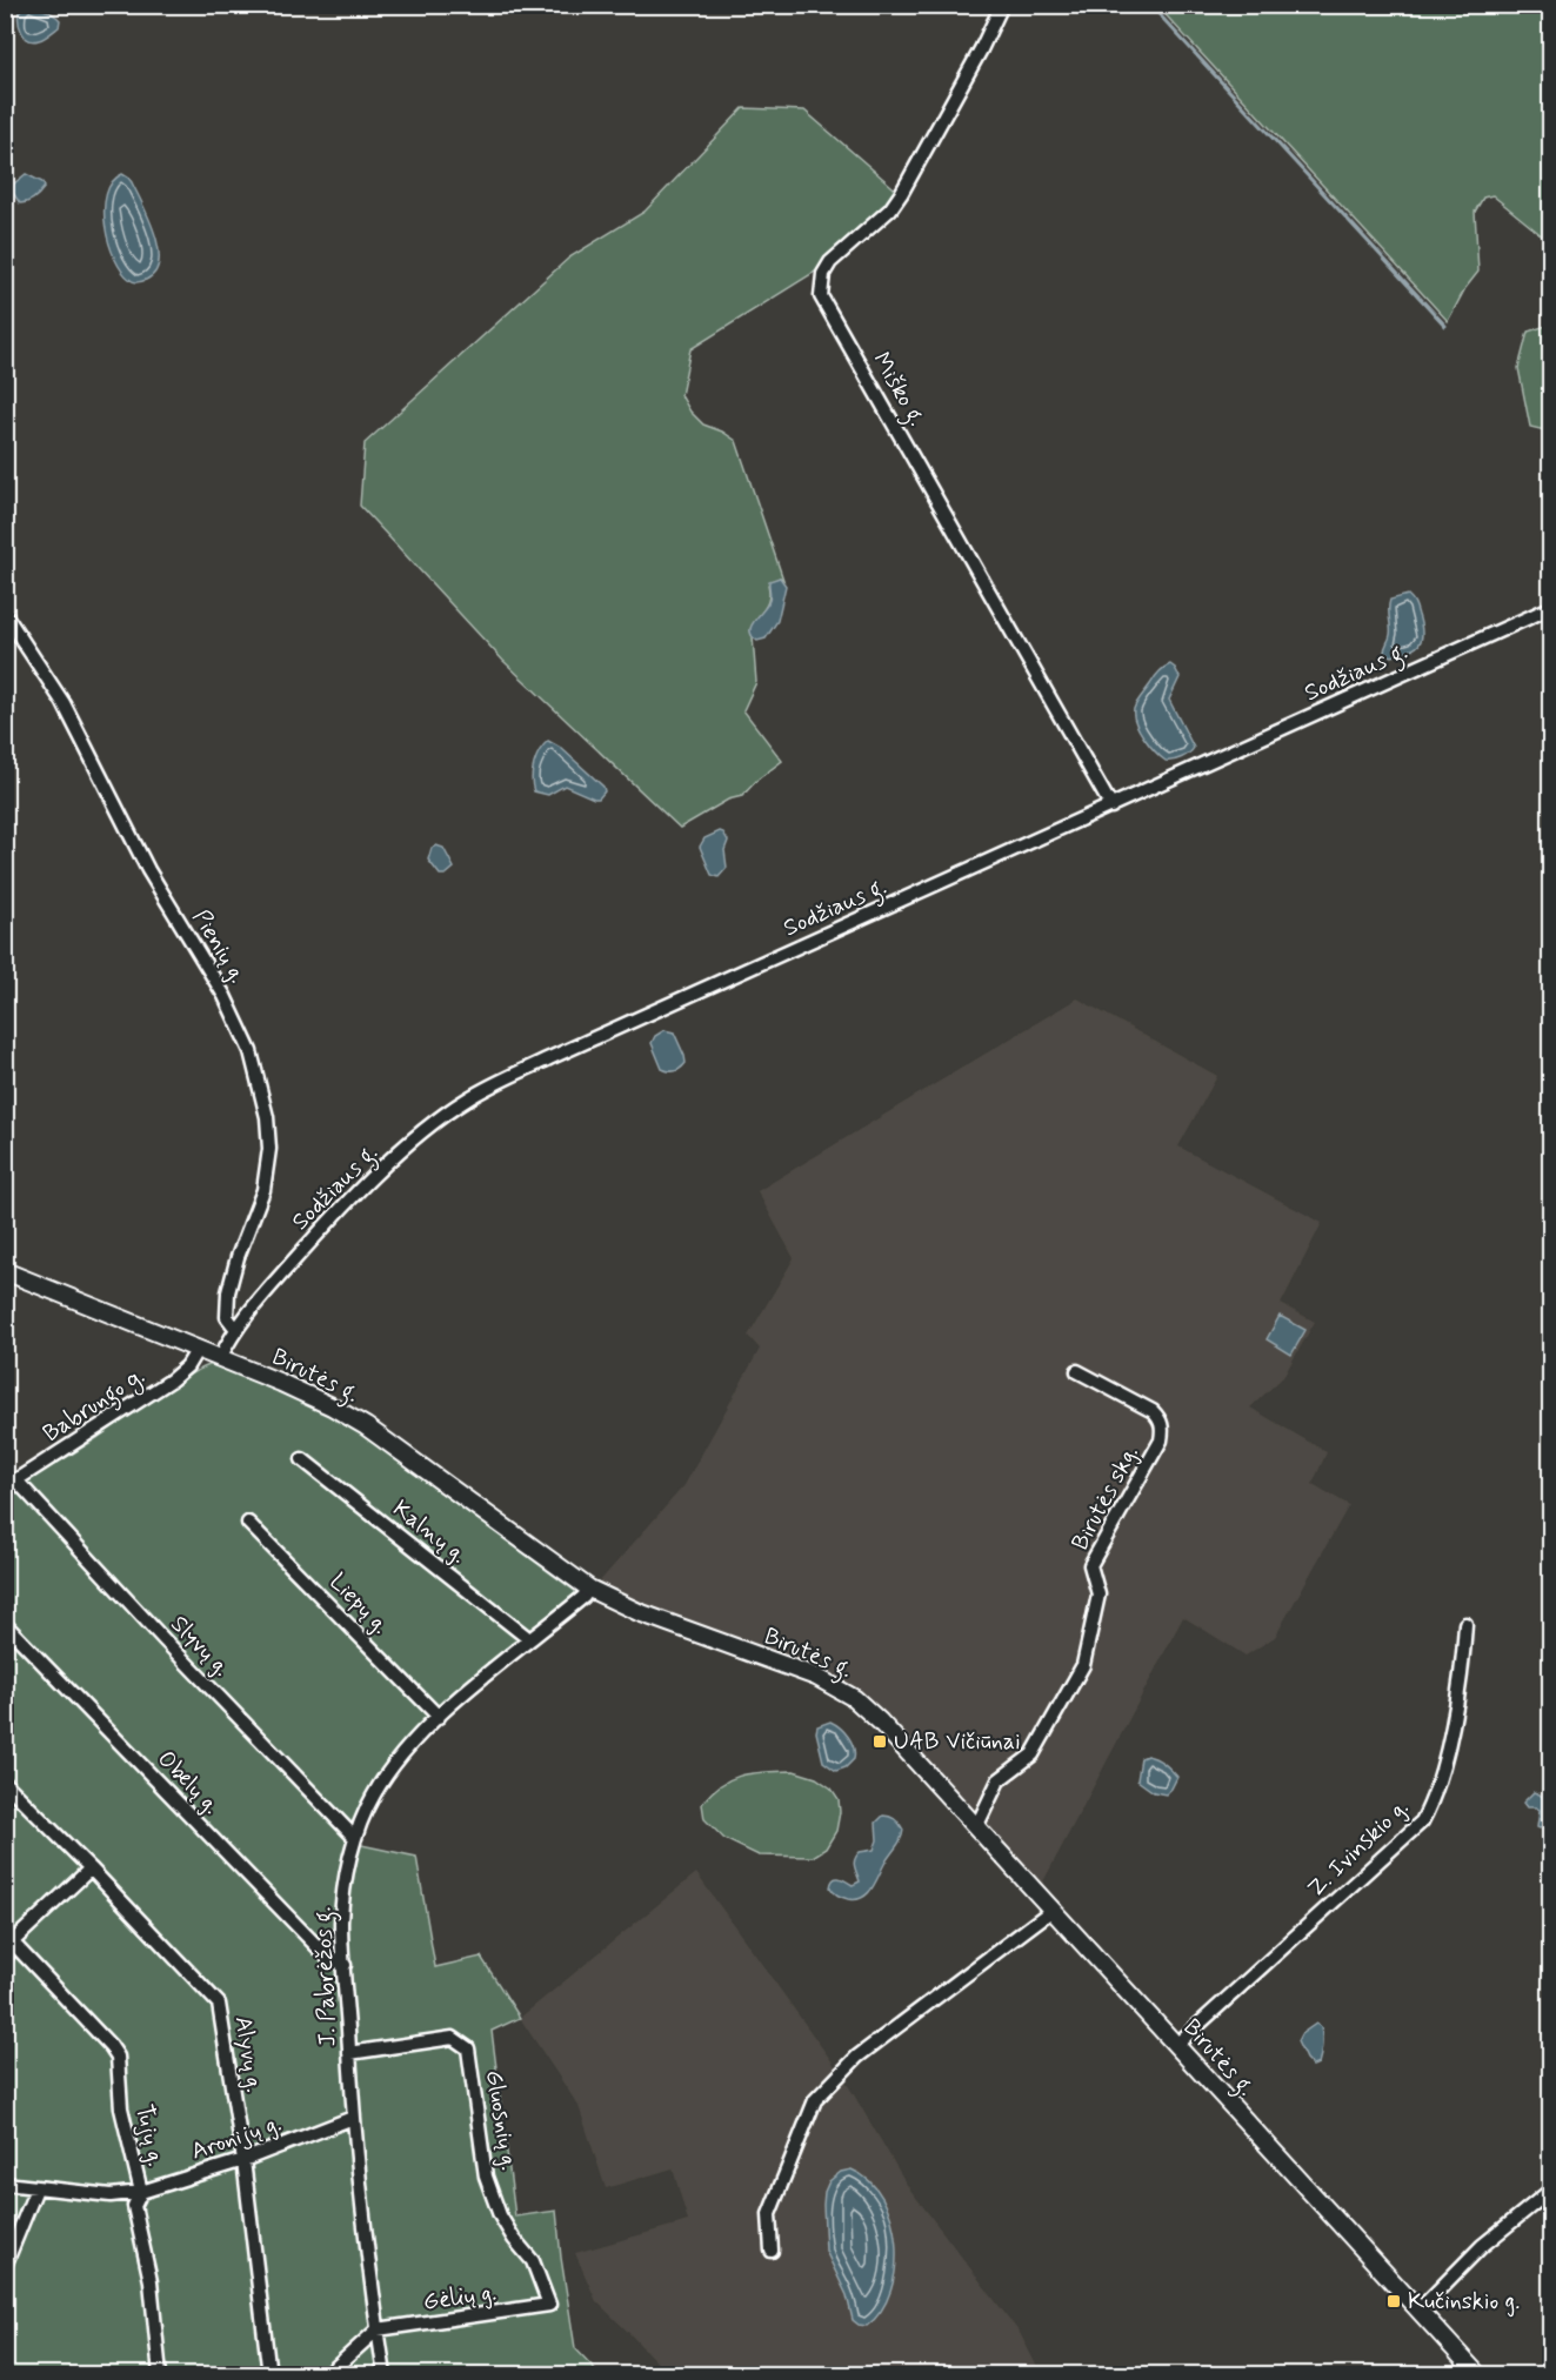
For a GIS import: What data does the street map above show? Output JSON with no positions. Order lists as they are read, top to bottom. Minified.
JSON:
{"streets":{"main road":["Birutės g."],"street":["Miško g.","Sodžiaus g.","Pienių g.","Babrungo g.","Birutės skg.","Kalnų g.","Liepų g.","Slyvų g.","Obelų g.","Z. Ivinskio g.","J. Pabrėžos g.","Alyvų g.","Gluosnių g.","Tujų g.","Aronijų g.","Gėlių g."]},"crossings":[["Miško g.","Sodžiaus g."],["Sodžiaus g.","Pienių g."],["Sodžiaus g.","Birutės g."],["Birutės g.","Babrungo g."],["Birutės g.","Birutės skg."],["Birutės g.","Z. Ivinskio g."],["Birutės g.","J. Pabrėžos g."],["Babrungo g.","Slyvų g."],["Kalnų g.","J. Pabrėžos g."],["Liepų g.","J. Pabrėžos g."],["Slyvų g.","J. Pabrėžos g."],["Obelų g.","J. Pabrėžos g."],["J. Pabrėžos g.","Gluosnių g."],["J. Pabrėžos g.","Aronijų g."],["J. Pabrėžos g.","Gėlių g."],["Alyvų g.","Aronijų g."],["Gluosnių g.","Gėlių g."],["Tujų g.","Aronijų g."]],"places":{"transit":["UAB Vičiūnai","Kučinskio g."]}}
